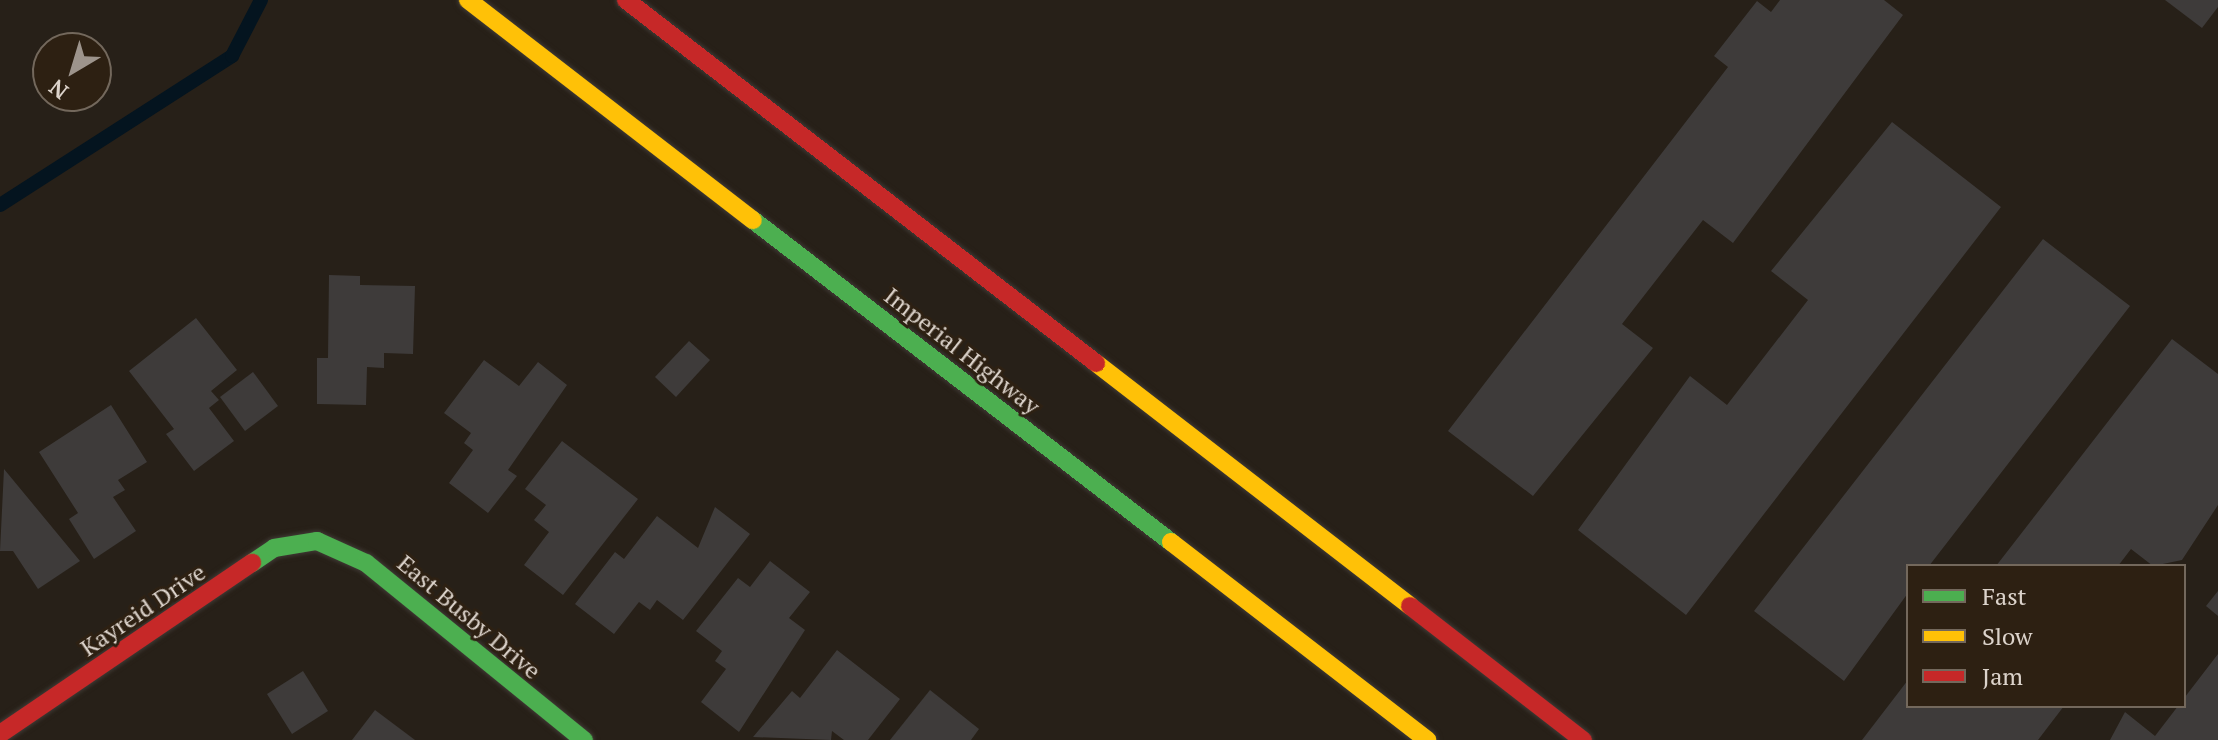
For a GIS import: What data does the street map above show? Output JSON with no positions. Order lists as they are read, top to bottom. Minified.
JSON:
{"streets":{"main road":["Imperial Highway","Kayreid Drive","East Busby Drive"]},"crossings":[["Kayreid Drive","East Busby Drive"]],"legend":["Fast","Slow","Jam"],"north":"bottom left"}
